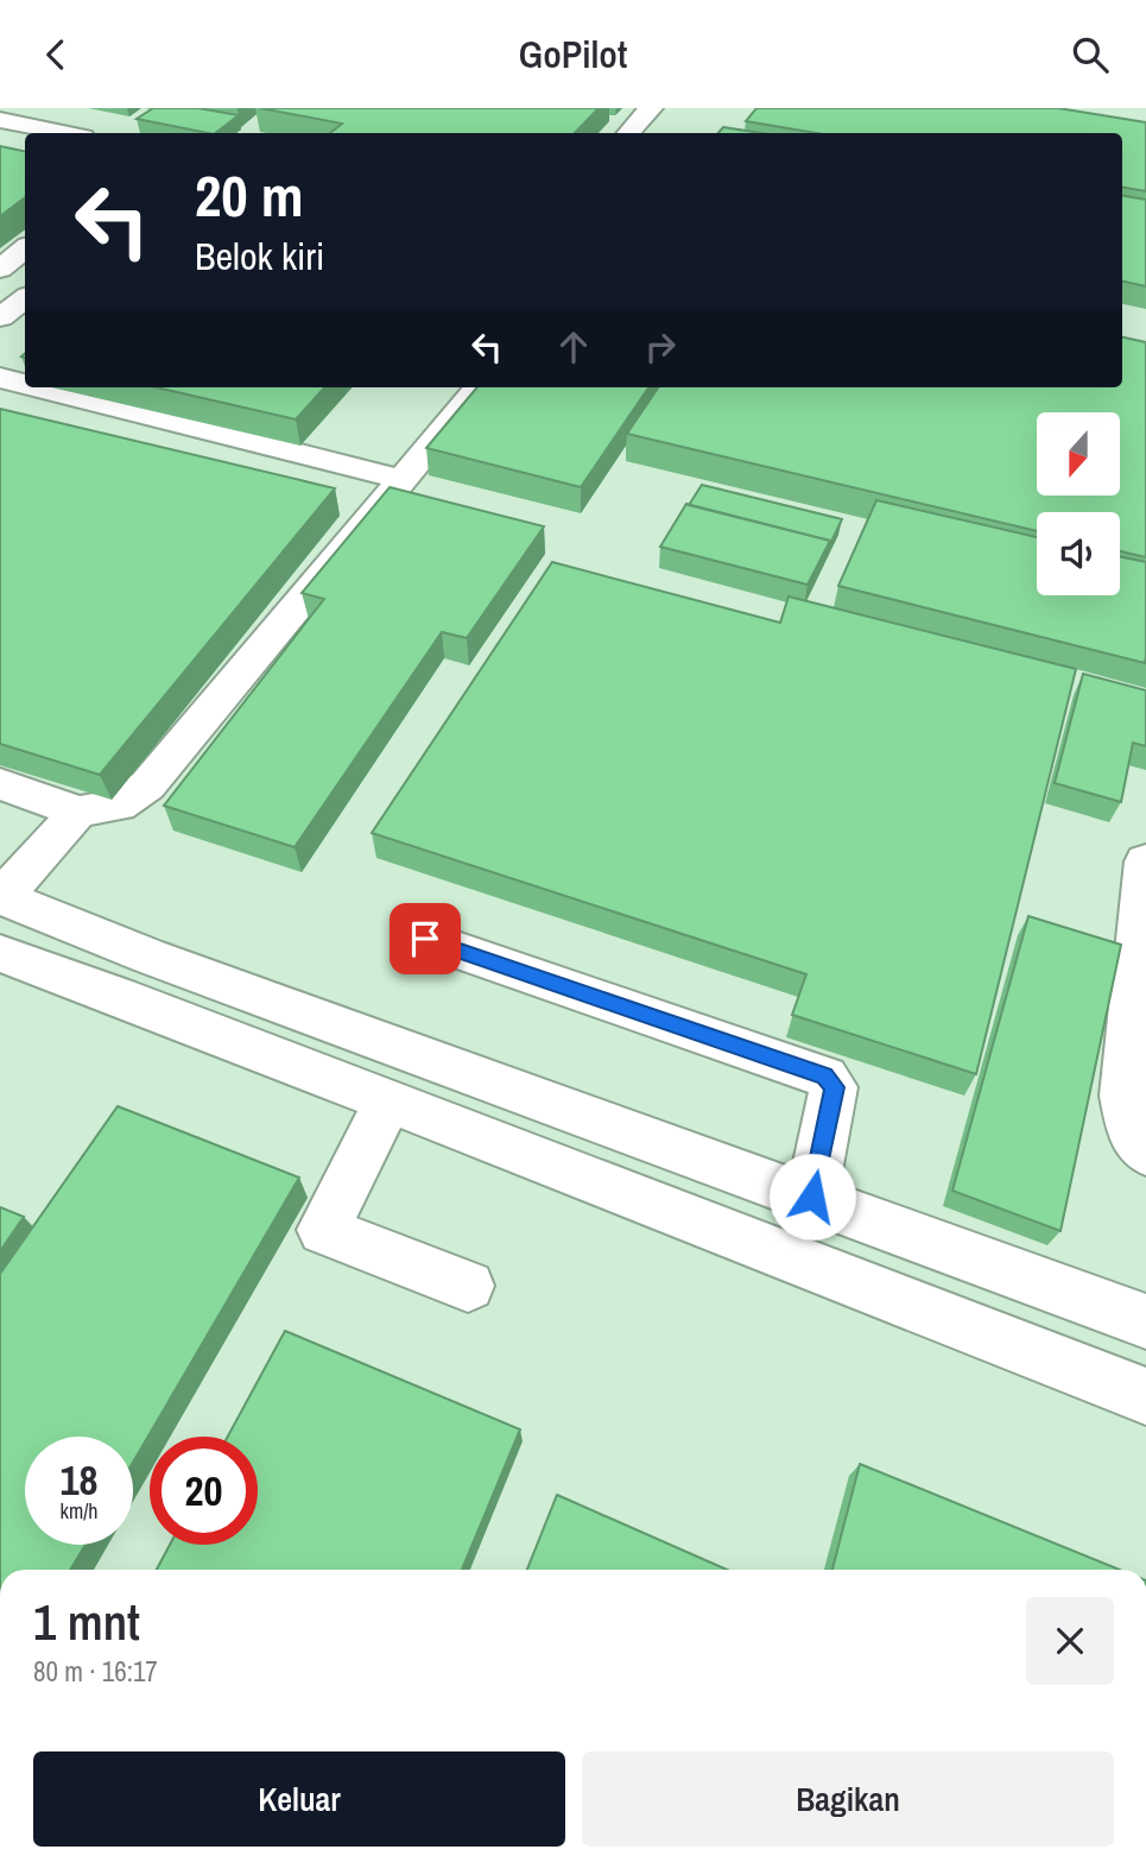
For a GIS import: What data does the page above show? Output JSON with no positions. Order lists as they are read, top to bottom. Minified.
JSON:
{"north":"bottom","page":{"header":"GoPilot","turn":["20 m","Belok kiri"],"speed":"18 km/h","limit":"20","heading":["1 mnt","80 m · 16:17"],"buttons":["Keluar","Bagikan"]}}
